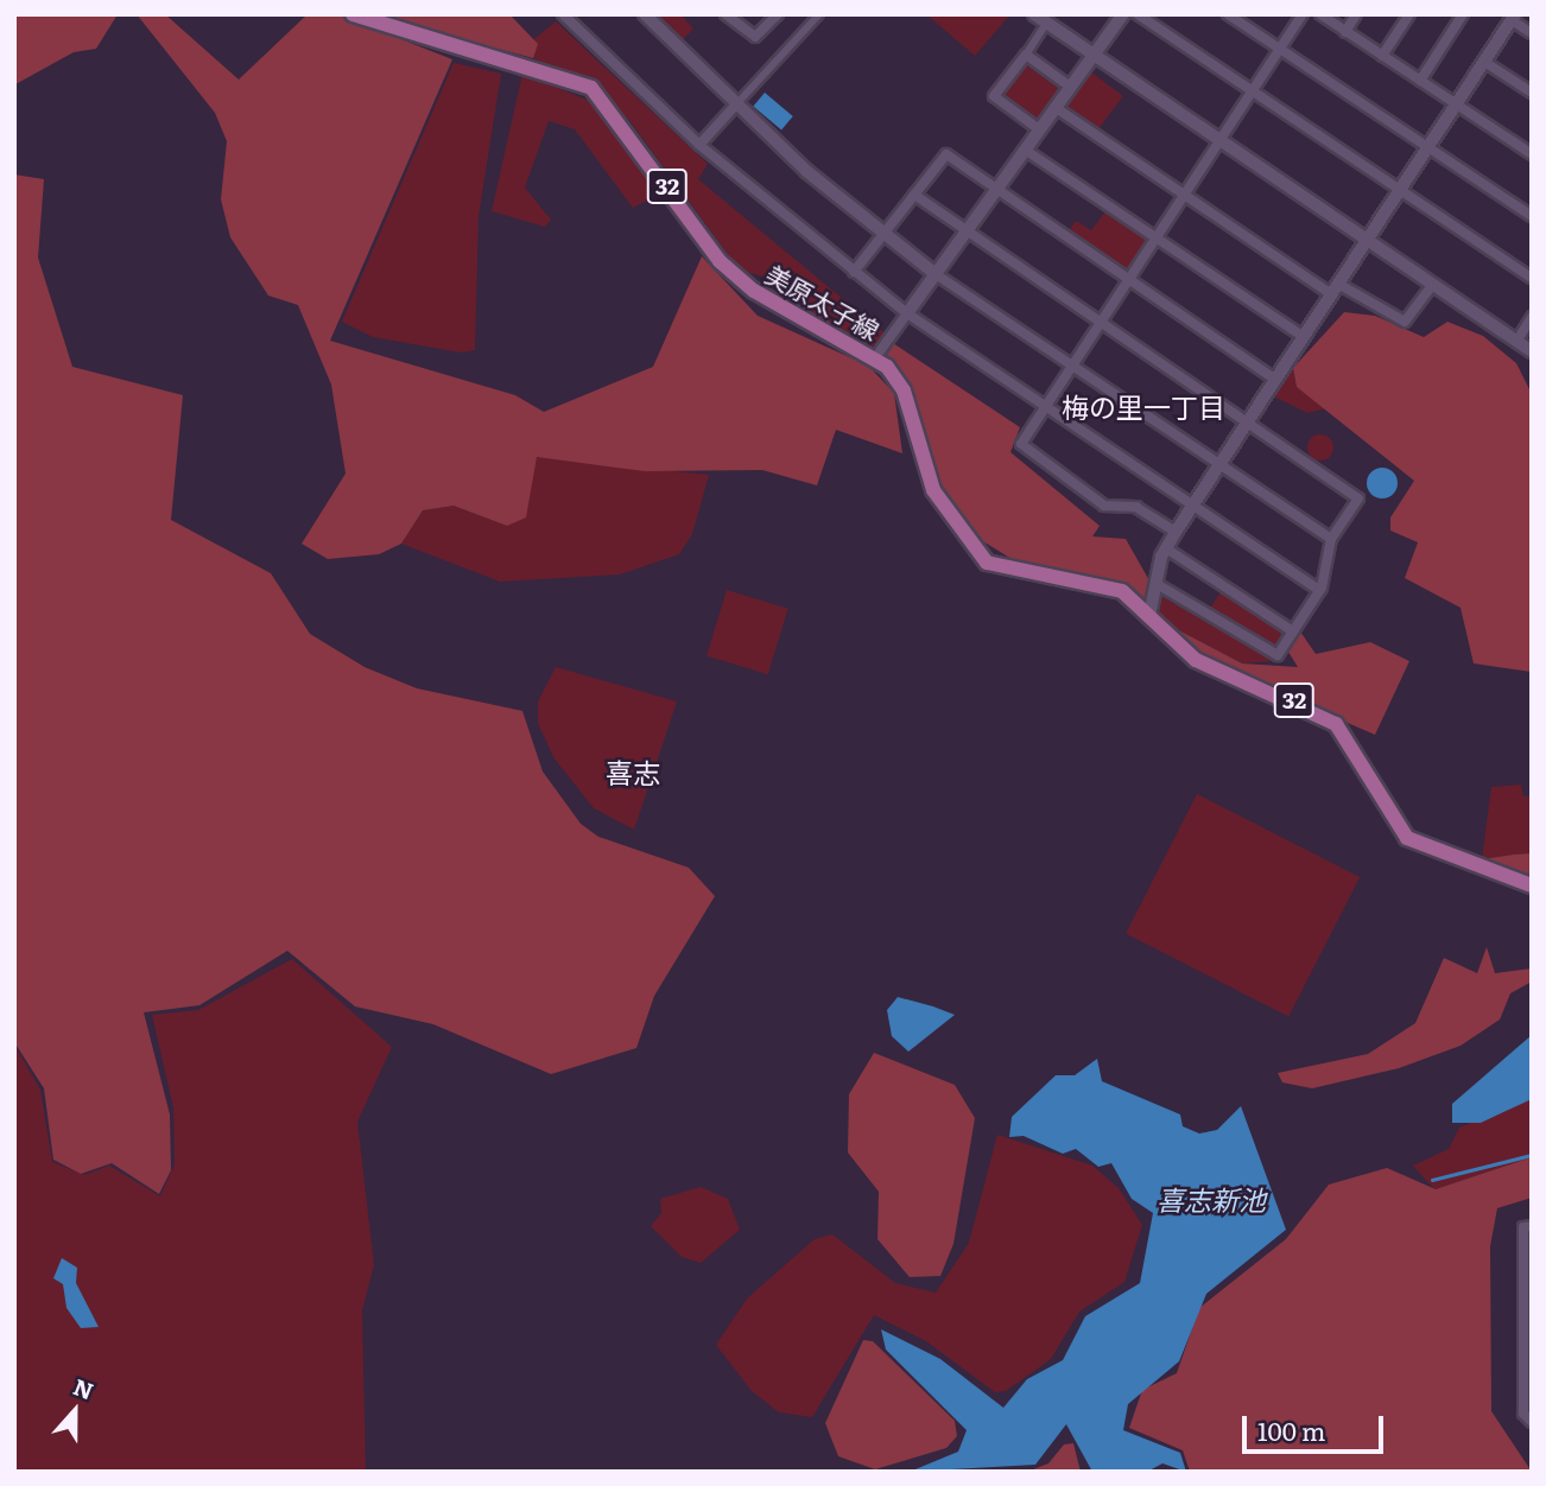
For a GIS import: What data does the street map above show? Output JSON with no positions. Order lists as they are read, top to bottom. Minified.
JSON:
{"streets":{"main road":["32","美原太子線"]},"districts":["梅の里一丁目","喜志"],"water":["喜志新池"],"scale_bar":"100 m","north":"top"}
